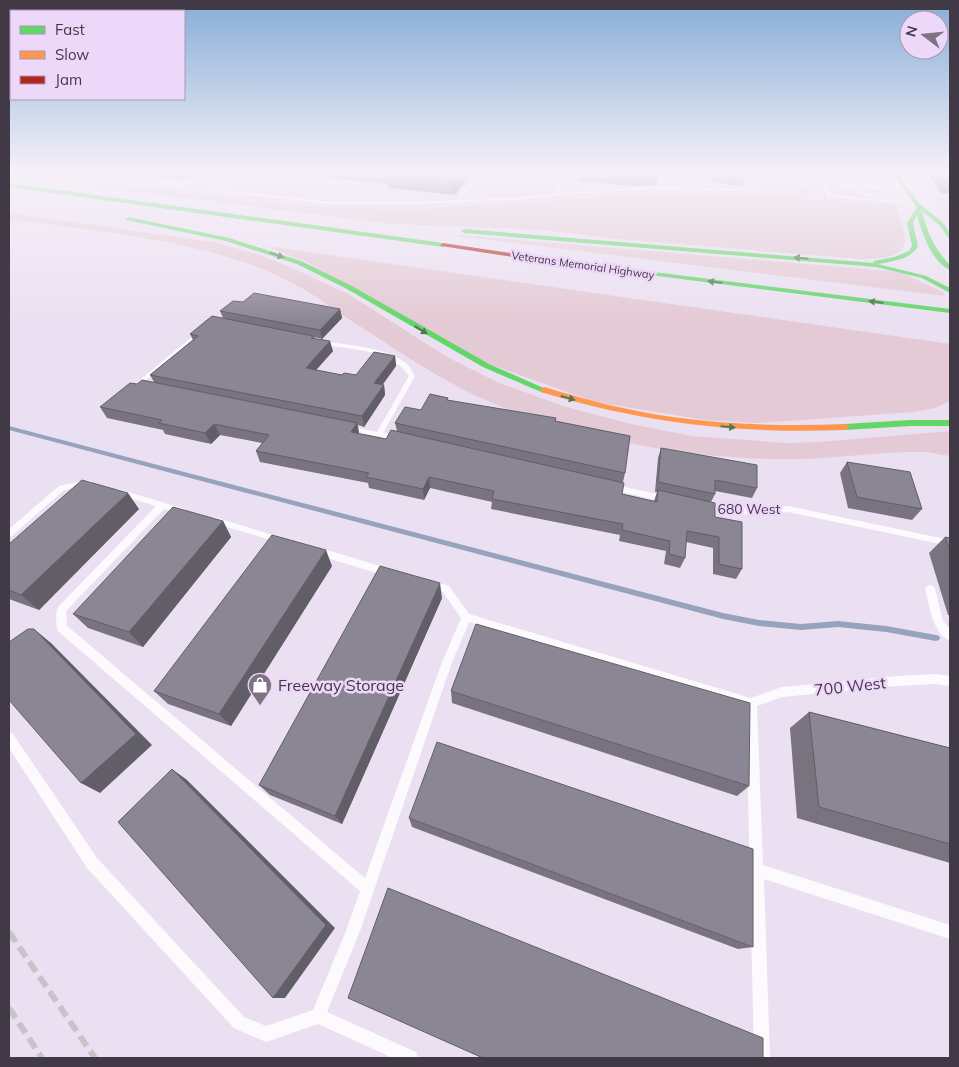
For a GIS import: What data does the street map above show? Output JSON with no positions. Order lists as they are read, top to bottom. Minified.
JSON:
{"streets":{"main road":["Veterans Memorial Highway"],"lane":["680 West","700 West"]},"places":{"shop":["Freeway Storage"]},"legend":["Fast","Slow","Jam"],"north":"left"}
